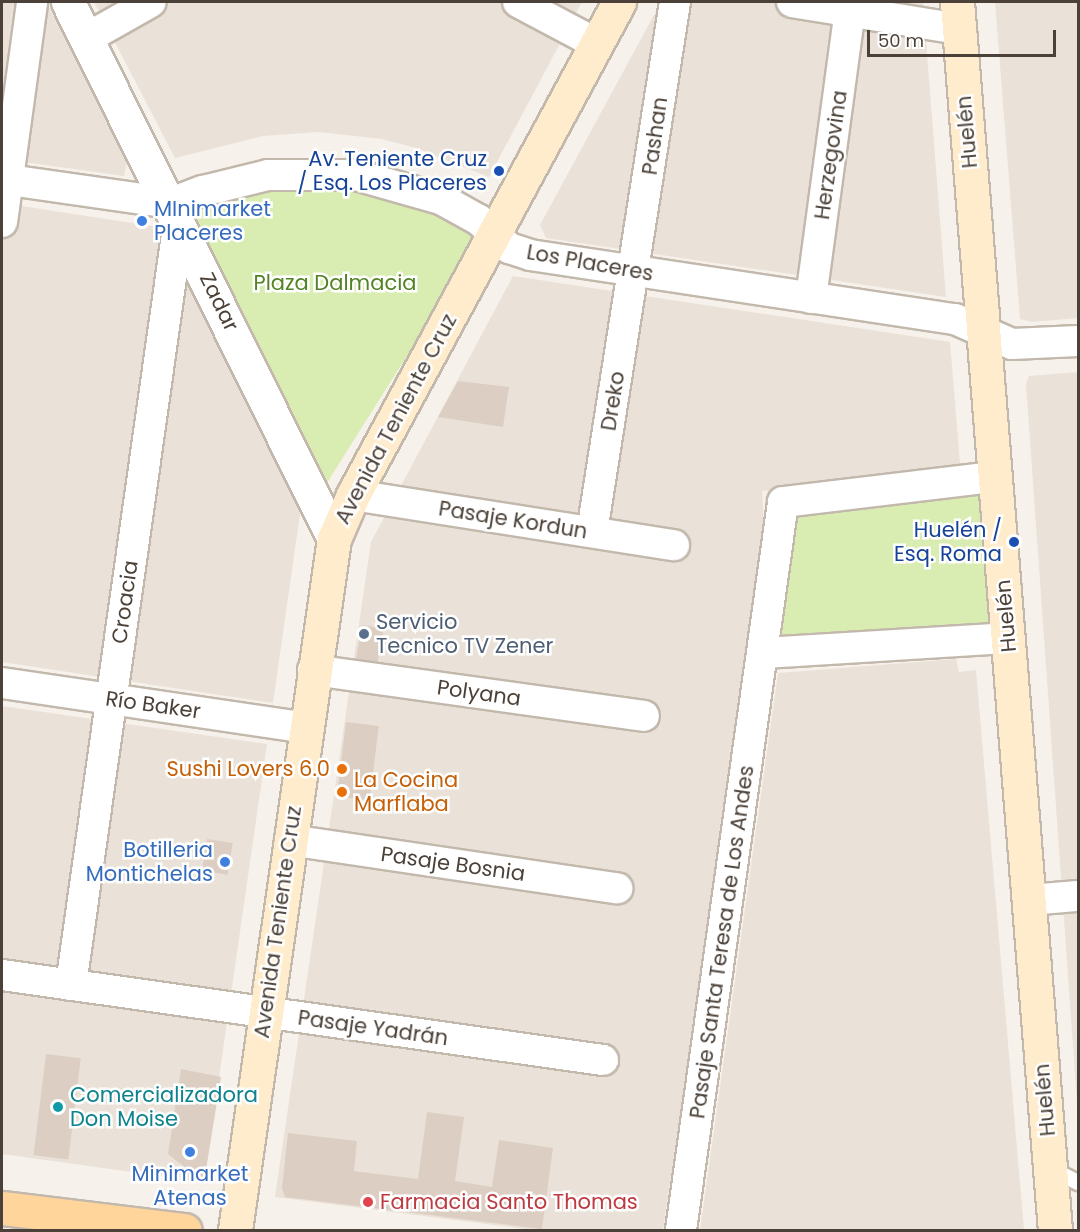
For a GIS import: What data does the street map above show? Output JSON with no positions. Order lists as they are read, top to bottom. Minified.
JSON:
{"streets":{"main road":["Huelén","Avenida Teniente Cruz"],"street":["Pashan","Herzegovina","Los Placeres","Zadar","Dreko","Pasaje Kordun","Croacia","Polyana","Río Baker","Pasaje Bosnia","Pasaje Santa Teresa de Los Andes","Pasaje Yadrán"]},"crossings":[["Huelén","Los Placeres"],["Huelén","Pasaje Santa Teresa de Los Andes"],["Pashan","Los Placeres"],["Pashan","Dreko"],["Herzegovina","Los Placeres"],["Los Placeres","Zadar"],["Los Placeres","Dreko"],["Los Placeres","Avenida Teniente Cruz"],["Los Placeres","Croacia"],["Zadar","Avenida Teniente Cruz"],["Zadar","Croacia"],["Dreko","Pasaje Kordun"],["Avenida Teniente Cruz","Pasaje Kordun"],["Avenida Teniente Cruz","Polyana"],["Avenida Teniente Cruz","Río Baker"],["Avenida Teniente Cruz","Pasaje Bosnia"],["Avenida Teniente Cruz","Pasaje Yadrán"],["Croacia","Río Baker"],["Croacia","Pasaje Yadrán"]],"parks":["Plaza Dalmacia"],"places":["Av. Teniente Cruz / Esq. Los Placeres","MInimarket Placeres","Huelén / Esq. Roma","Servicio Tecnico TV Zener","Sushi Lovers 6.0","La Cocina Marflaba","Botilleria Montichelas","Comercializadora Don Moise","Minimarket Atenas","Farmacia Santo Thomas"],"scale_bar":"50 m"}
